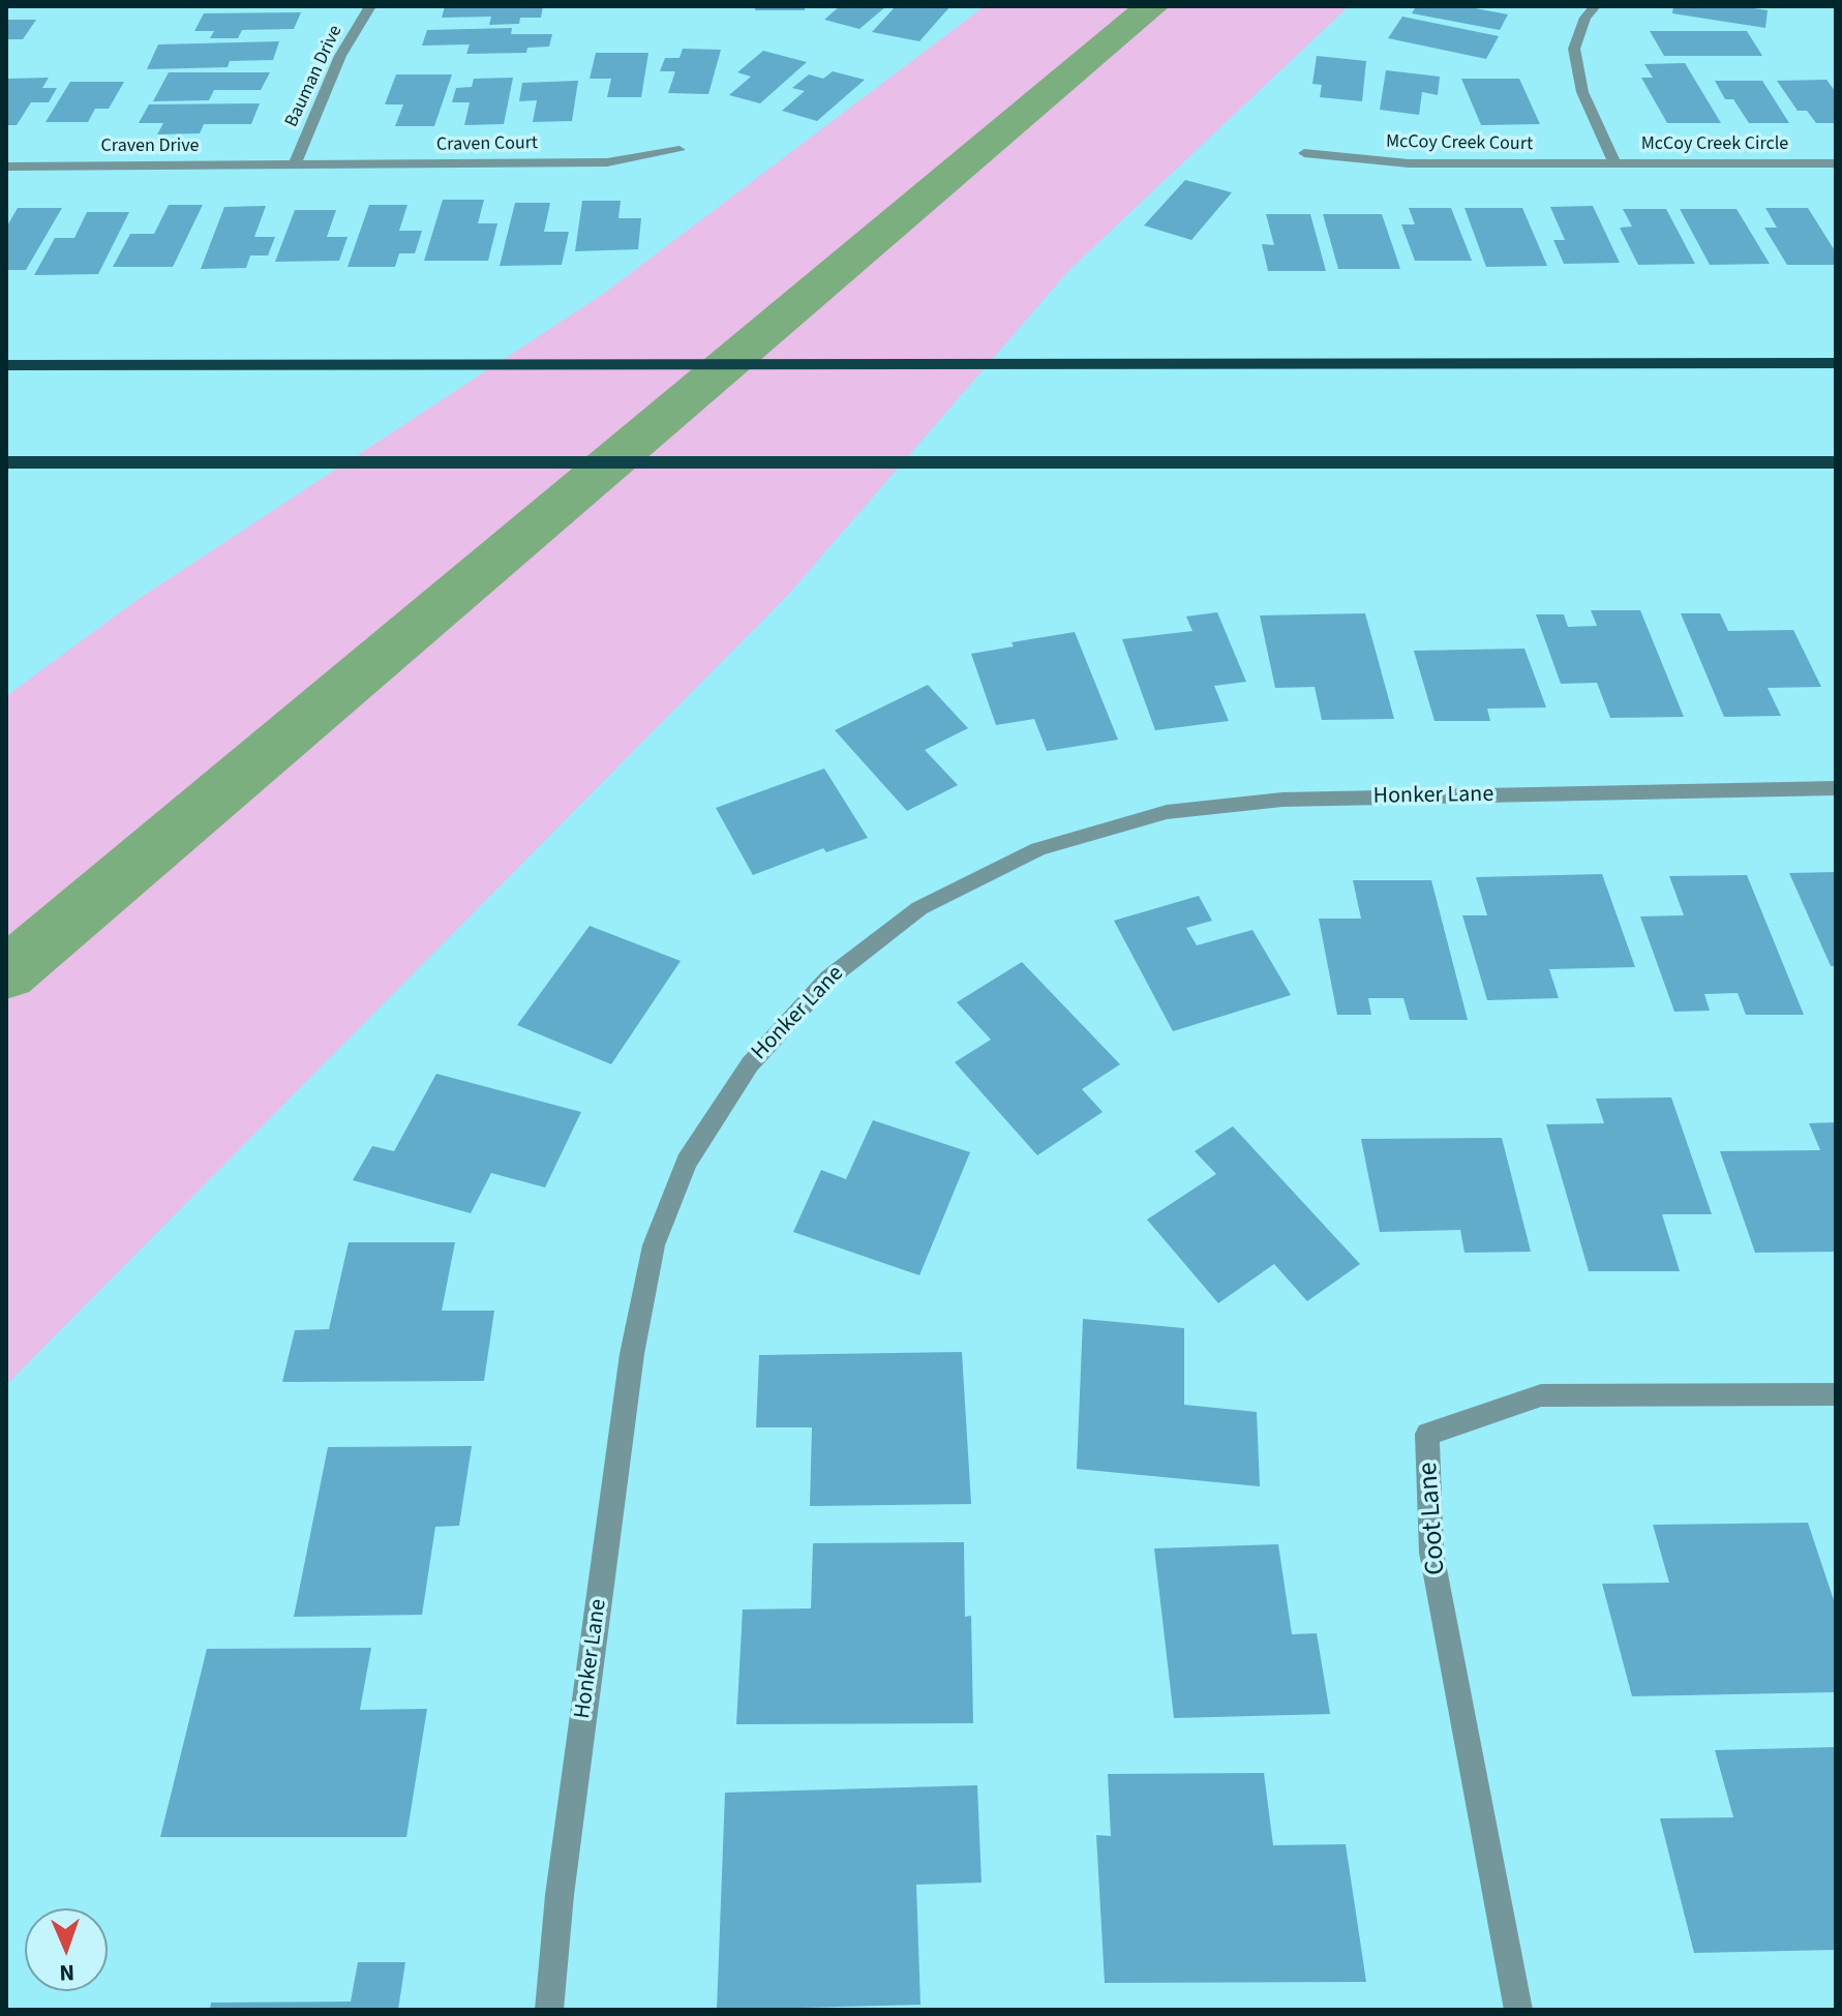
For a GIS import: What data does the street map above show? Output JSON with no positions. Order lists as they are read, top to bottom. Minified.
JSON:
{"streets":{"street":["Bauman Drive","McCoy Creek Court","Craven Court","McCoy Creek Circle","Craven Drive","Honker Lane","Coot Lane"]},"crossings":[["Bauman Drive","Craven Court"],["Bauman Drive","Craven Drive"],["McCoy Creek Court","McCoy Creek Circle"],["Craven Court","Craven Drive"]],"north":"bottom"}
